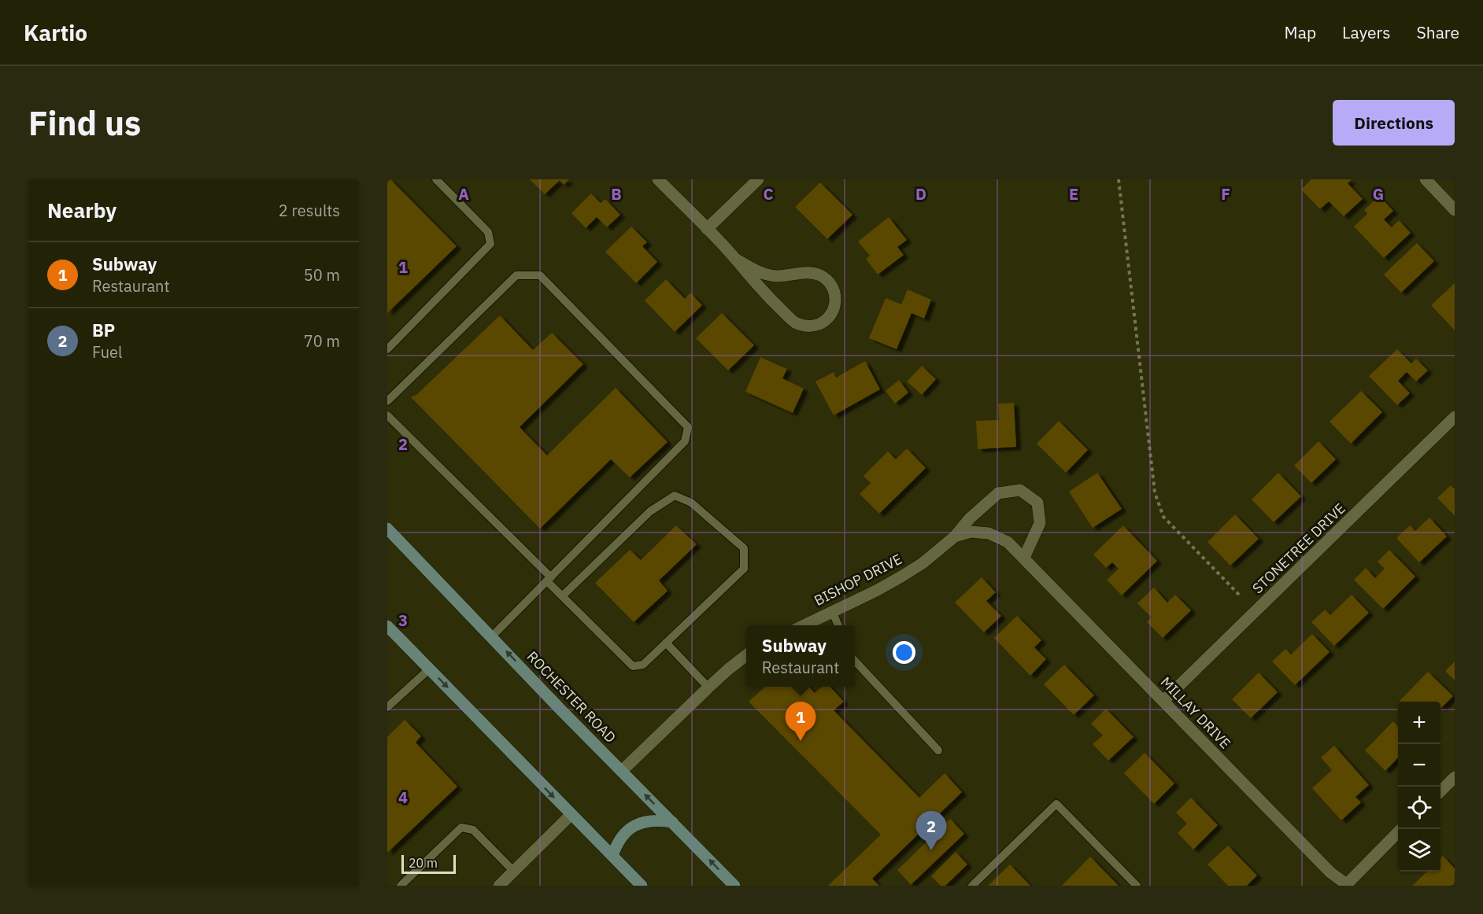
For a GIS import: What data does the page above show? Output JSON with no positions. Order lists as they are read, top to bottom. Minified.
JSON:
{"streets":{"main road":["ROCHESTER ROAD"],"street":["STONETREE DRIVE","BISHOP DRIVE","MILLAY DRIVE"]},"crossings":[["STONETREE DRIVE","MILLAY DRIVE"],["BISHOP DRIVE","MILLAY DRIVE"]],"scale_bar":"20 m","page":{"header":"Kartio","nav":["Map","Layers","Share"],"buttons":"Directions","title":"Find us","heading":["Nearby","2 results"],"list":[{"mark":"1","name":"Subway","note":"Restaurant","value":"50 m"},{"mark":"2","name":"BP","note":"Fuel","value":"70 m"}],"popup":["Subway","Restaurant"],"map_buttons":["+","−"],"pins":["1","2"],"scale":"20 m"},"grid":{"columns":["A","B","C","D","E","F","G"],"rows":["1","2","3","4"]}}
